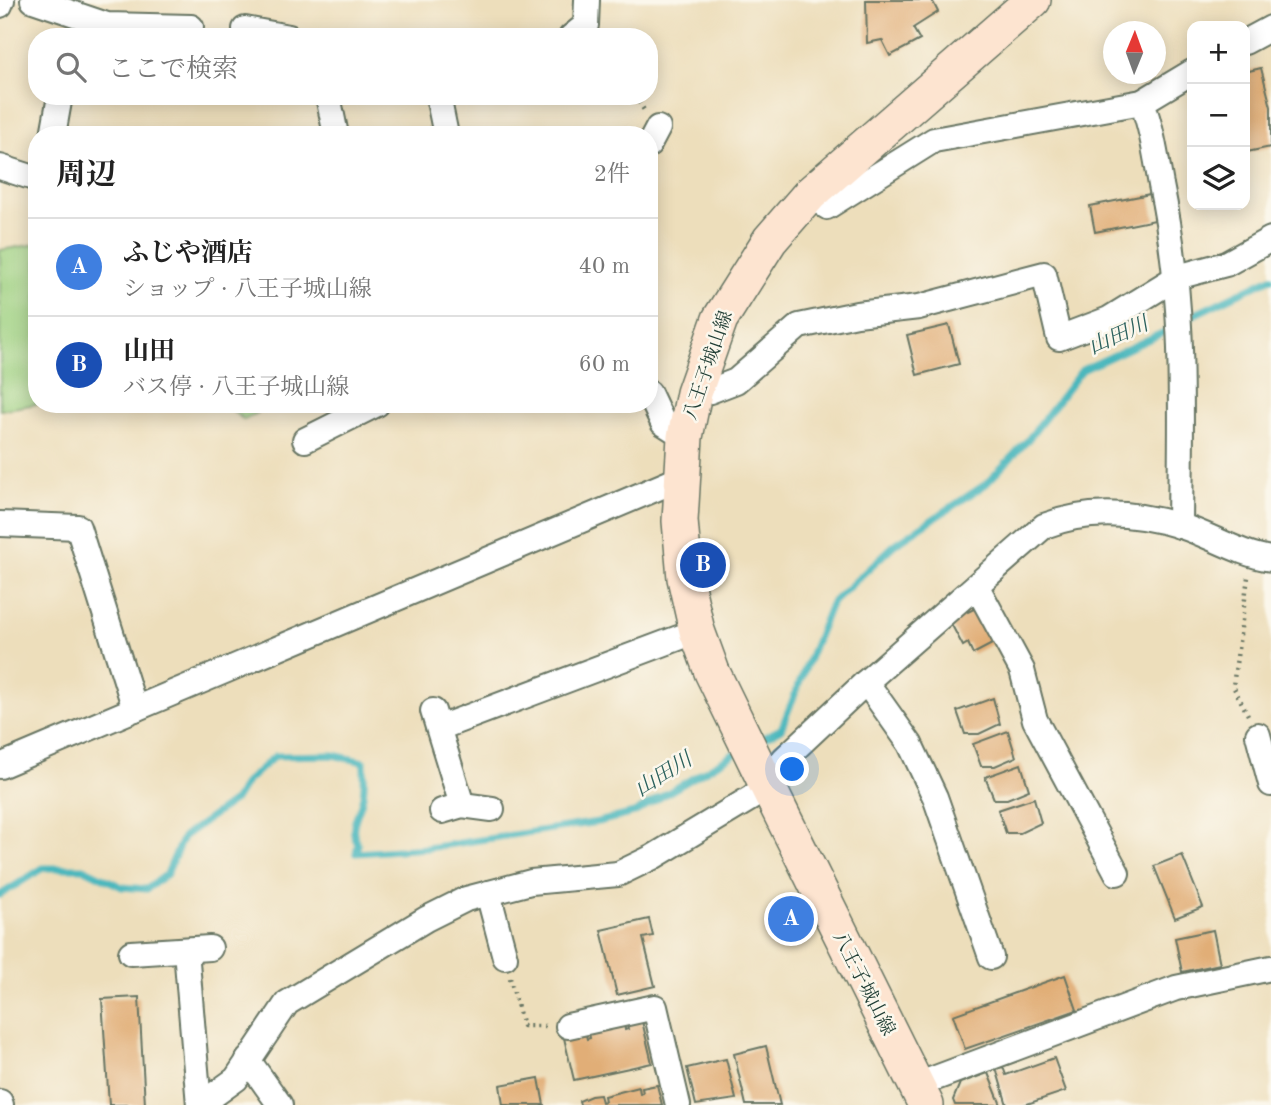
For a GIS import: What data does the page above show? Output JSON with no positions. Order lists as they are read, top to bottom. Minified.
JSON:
{"streets":{"main road":["八王子城山線"]},"water":["山田川"],"north":"top","page":{"map_buttons":["+","−"],"search":"ここで検索","heading":["周辺","2件"],"list":[{"mark":"A","name":"ふじや酒店","note":"ショップ · 八王子城山線","value":"40 m"},{"mark":"B","name":"山田","note":"バス停 · 八王子城山線","value":"60 m"}],"pins":["B","A"]}}
